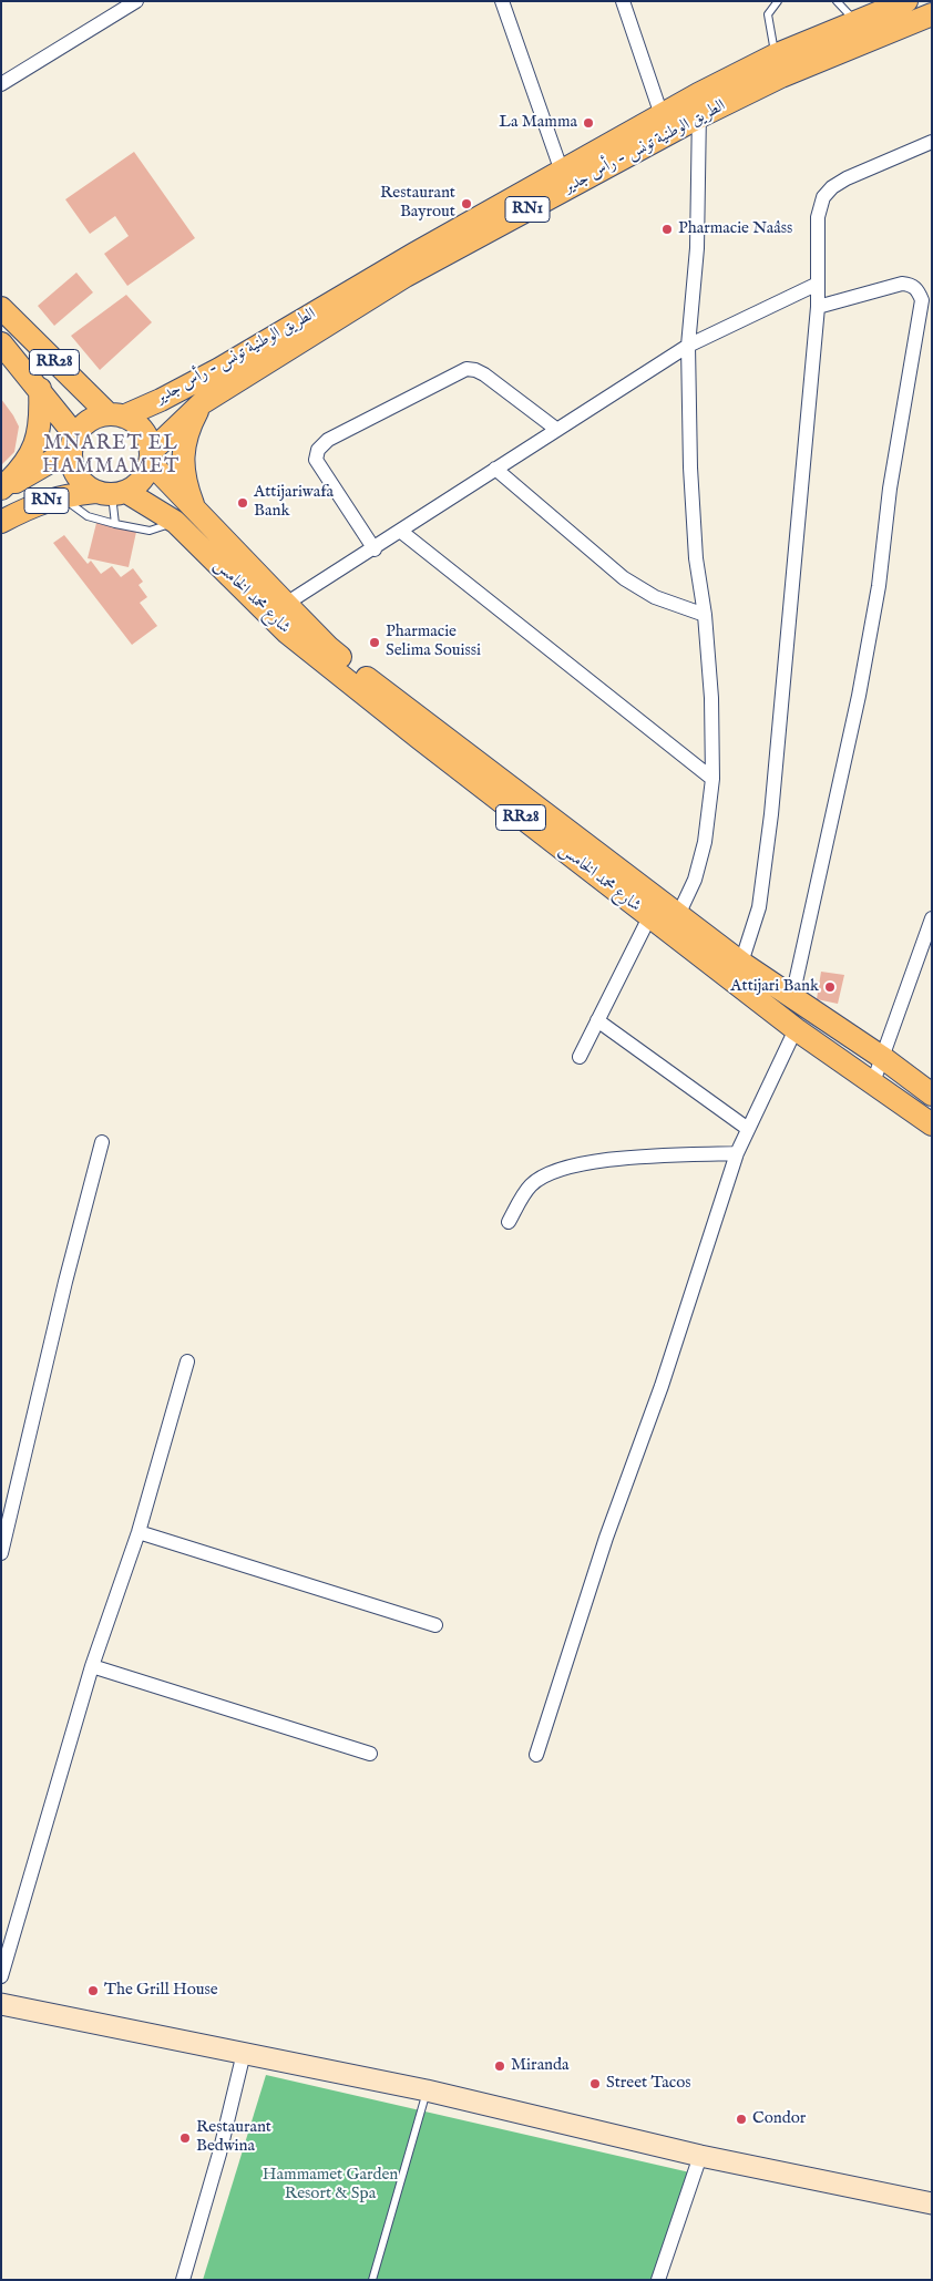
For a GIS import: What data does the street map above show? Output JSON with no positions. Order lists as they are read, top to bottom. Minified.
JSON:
{"streets":{"main road":["الطريق الوطنية تونس - رأس جدير","RN1","RR28","شارع محمد الخامس"]},"crossings":[["الطريق الوطنية تونس - رأس جدير","RN1"],["الطريق الوطنية تونس - رأس جدير","RR28"],["الطريق الوطنية تونس - رأس جدير","شارع محمد الخامس"],["RN1","RR28"],["RN1","شارع محمد الخامس"],["RR28","شارع محمد الخامس"]],"districts":["MNARET EL HAMMAMET"],"parks":["Hammamet Garden Resort & Spa"],"places":["La Mamma","Restaurant Bayrout","Pharmacie Naâss","Attijariwafa Bank","Pharmacie Selima Souissi","Attijari Bank","The Grill House","Miranda","Street Tacos","Condor","Restaurant Bedwina"]}
